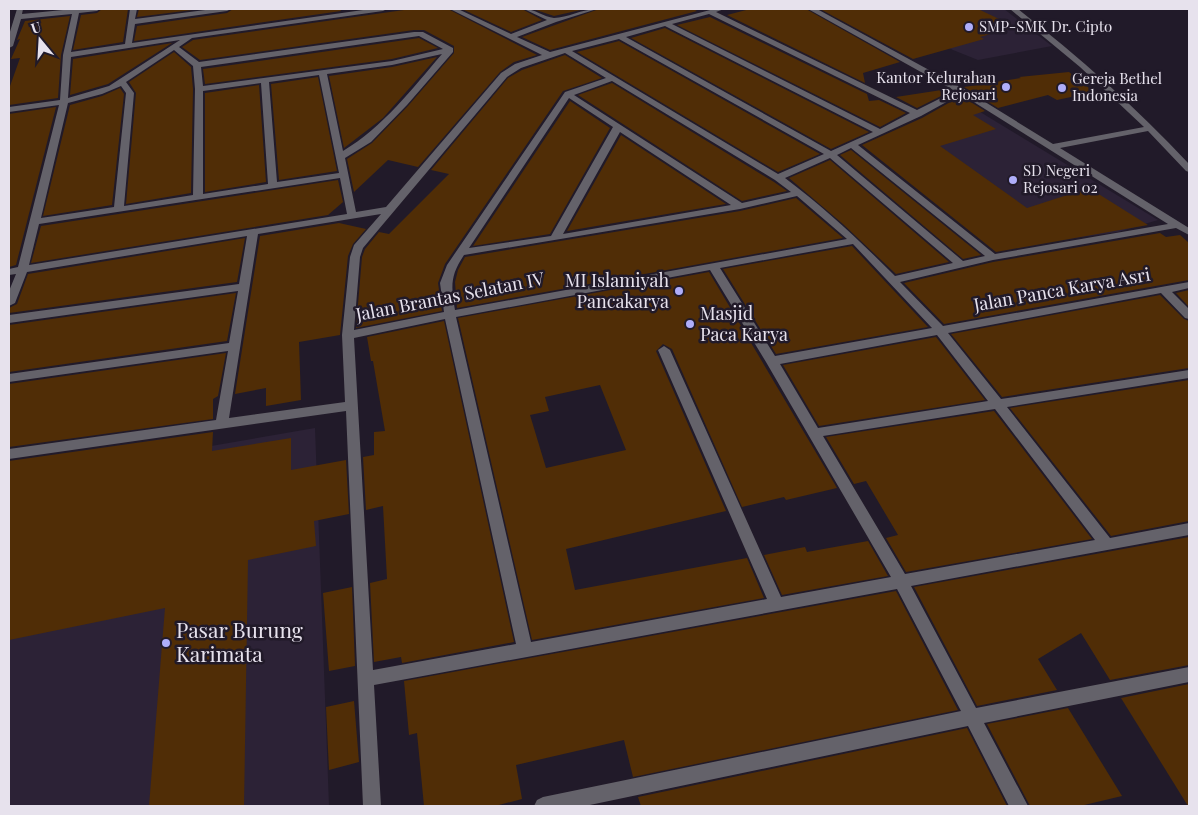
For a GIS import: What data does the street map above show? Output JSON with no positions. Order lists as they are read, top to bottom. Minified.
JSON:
{"streets":{"street":["Jalan Panca Karya Asri","Jalan Brantas Selatan IV"]},"places":["SMP-SMK Dr. Cipto","Kantor Kelurahan Rejosari","Gereja Bethel Indonesia","SD Negeri Rejosari 02","MI Islamiyah Pancakarya","Masjid Paca Karya","Pasar Burung Karimata"],"north":"top"}
